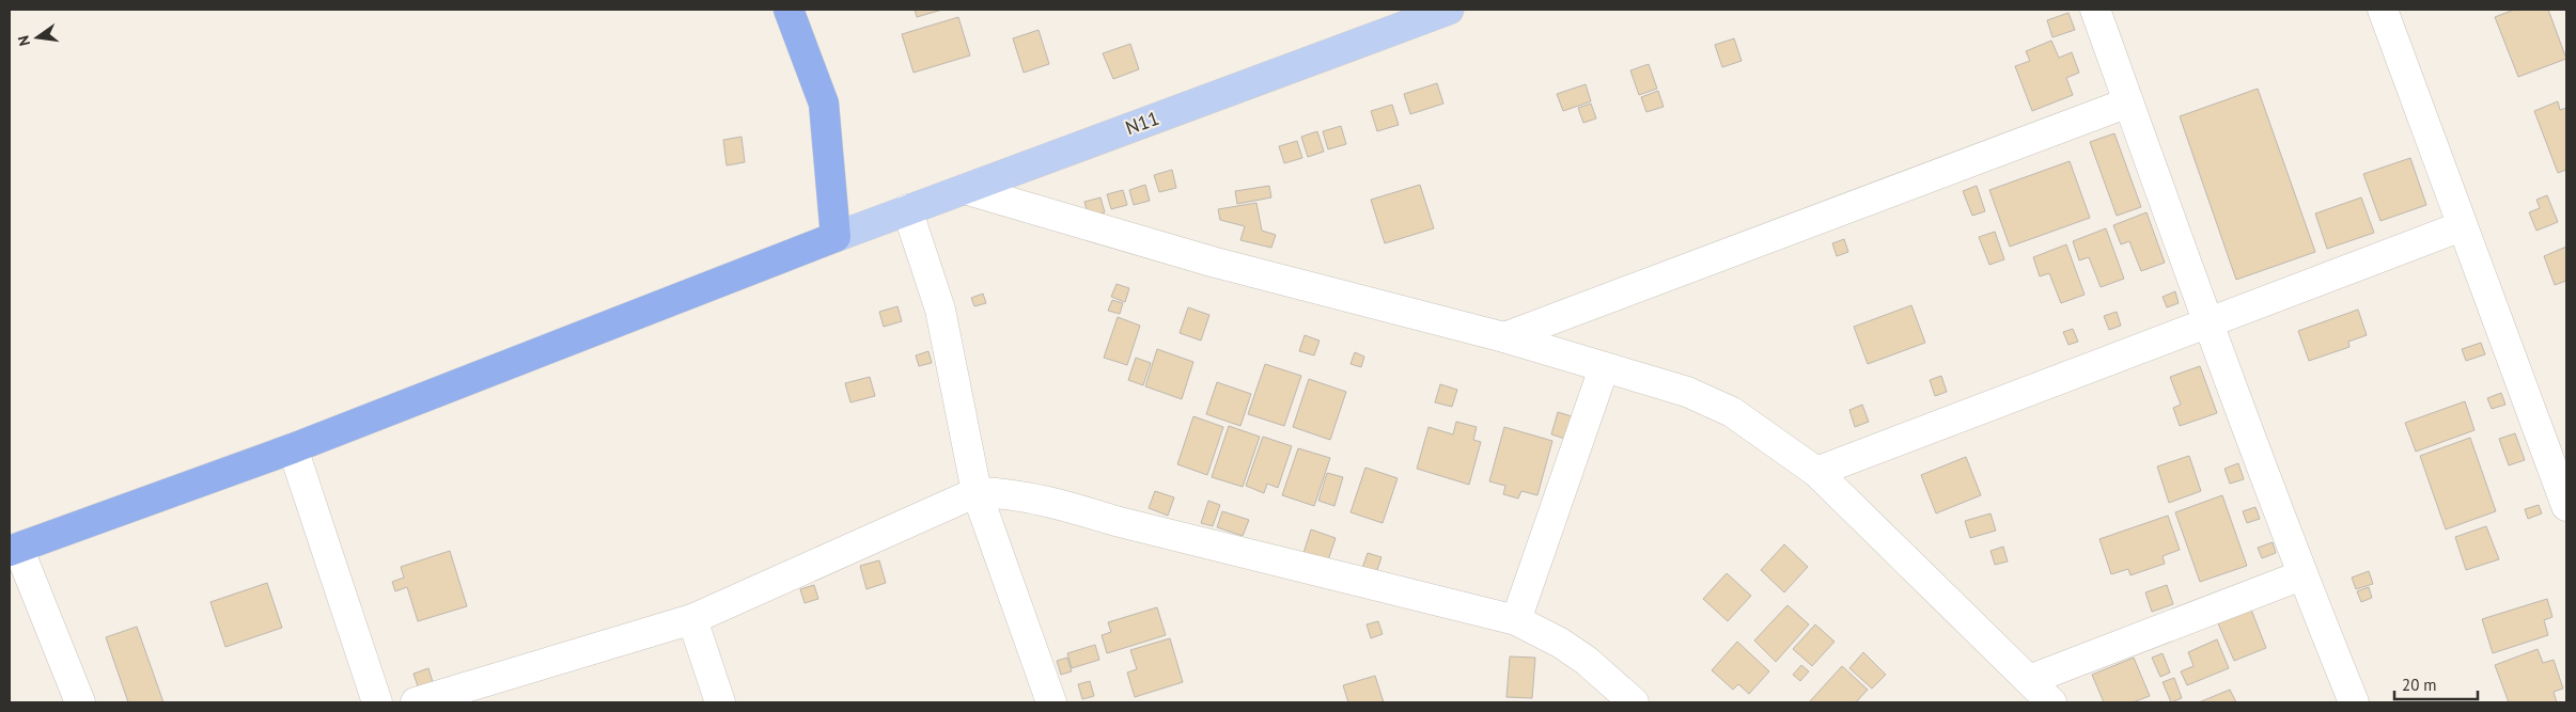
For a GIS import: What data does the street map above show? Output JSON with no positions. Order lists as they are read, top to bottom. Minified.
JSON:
{"streets":{"main road":["N11"]},"scale_bar":"20 m","north":"left"}
